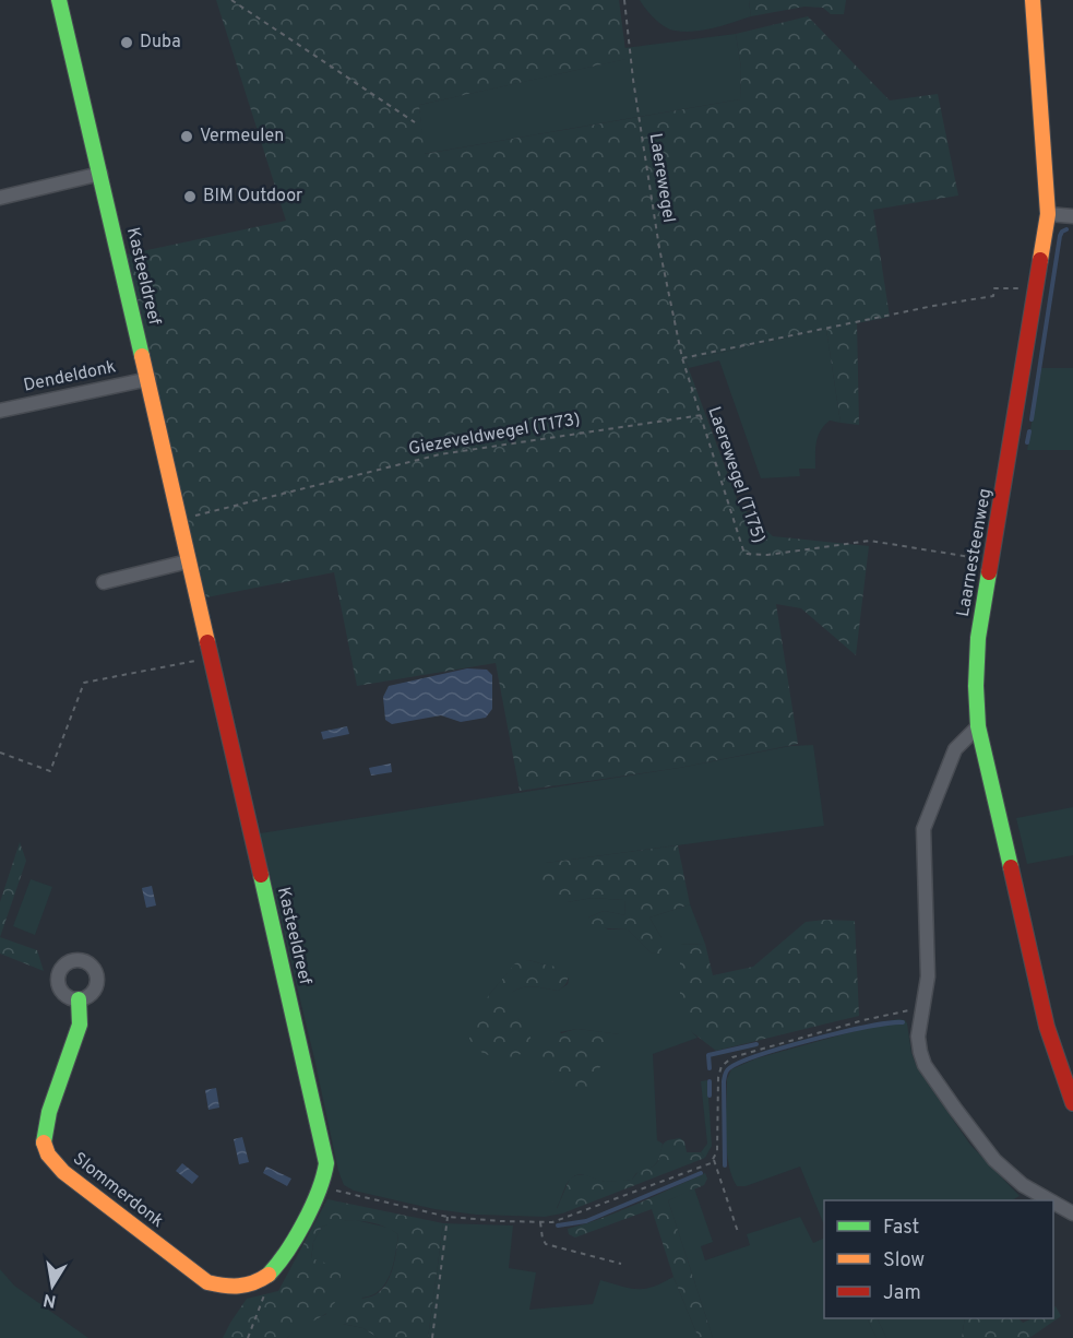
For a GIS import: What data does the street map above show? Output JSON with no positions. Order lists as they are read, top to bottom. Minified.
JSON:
{"streets":{"street":["Kasteeldreef","Dendeldonk","Laarnesteenweg","Slommerdonk"],"path":["Laerewegel","Giezeveldwegel (T173)","Laerewegel (T175)"]},"crossings":[["Laerewegel","Laerewegel (T175)"],["Kasteeldreef","Dendeldonk"],["Kasteeldreef","Giezeveldwegel (T173)"],["Kasteeldreef","Slommerdonk"],["Giezeveldwegel (T173)","Laerewegel (T175)"],["Laerewegel (T175)","Laarnesteenweg"]],"places":["Duba","Vermeulen","BIM Outdoor"],"legend":["Fast","Slow","Jam"],"north":"bottom"}
